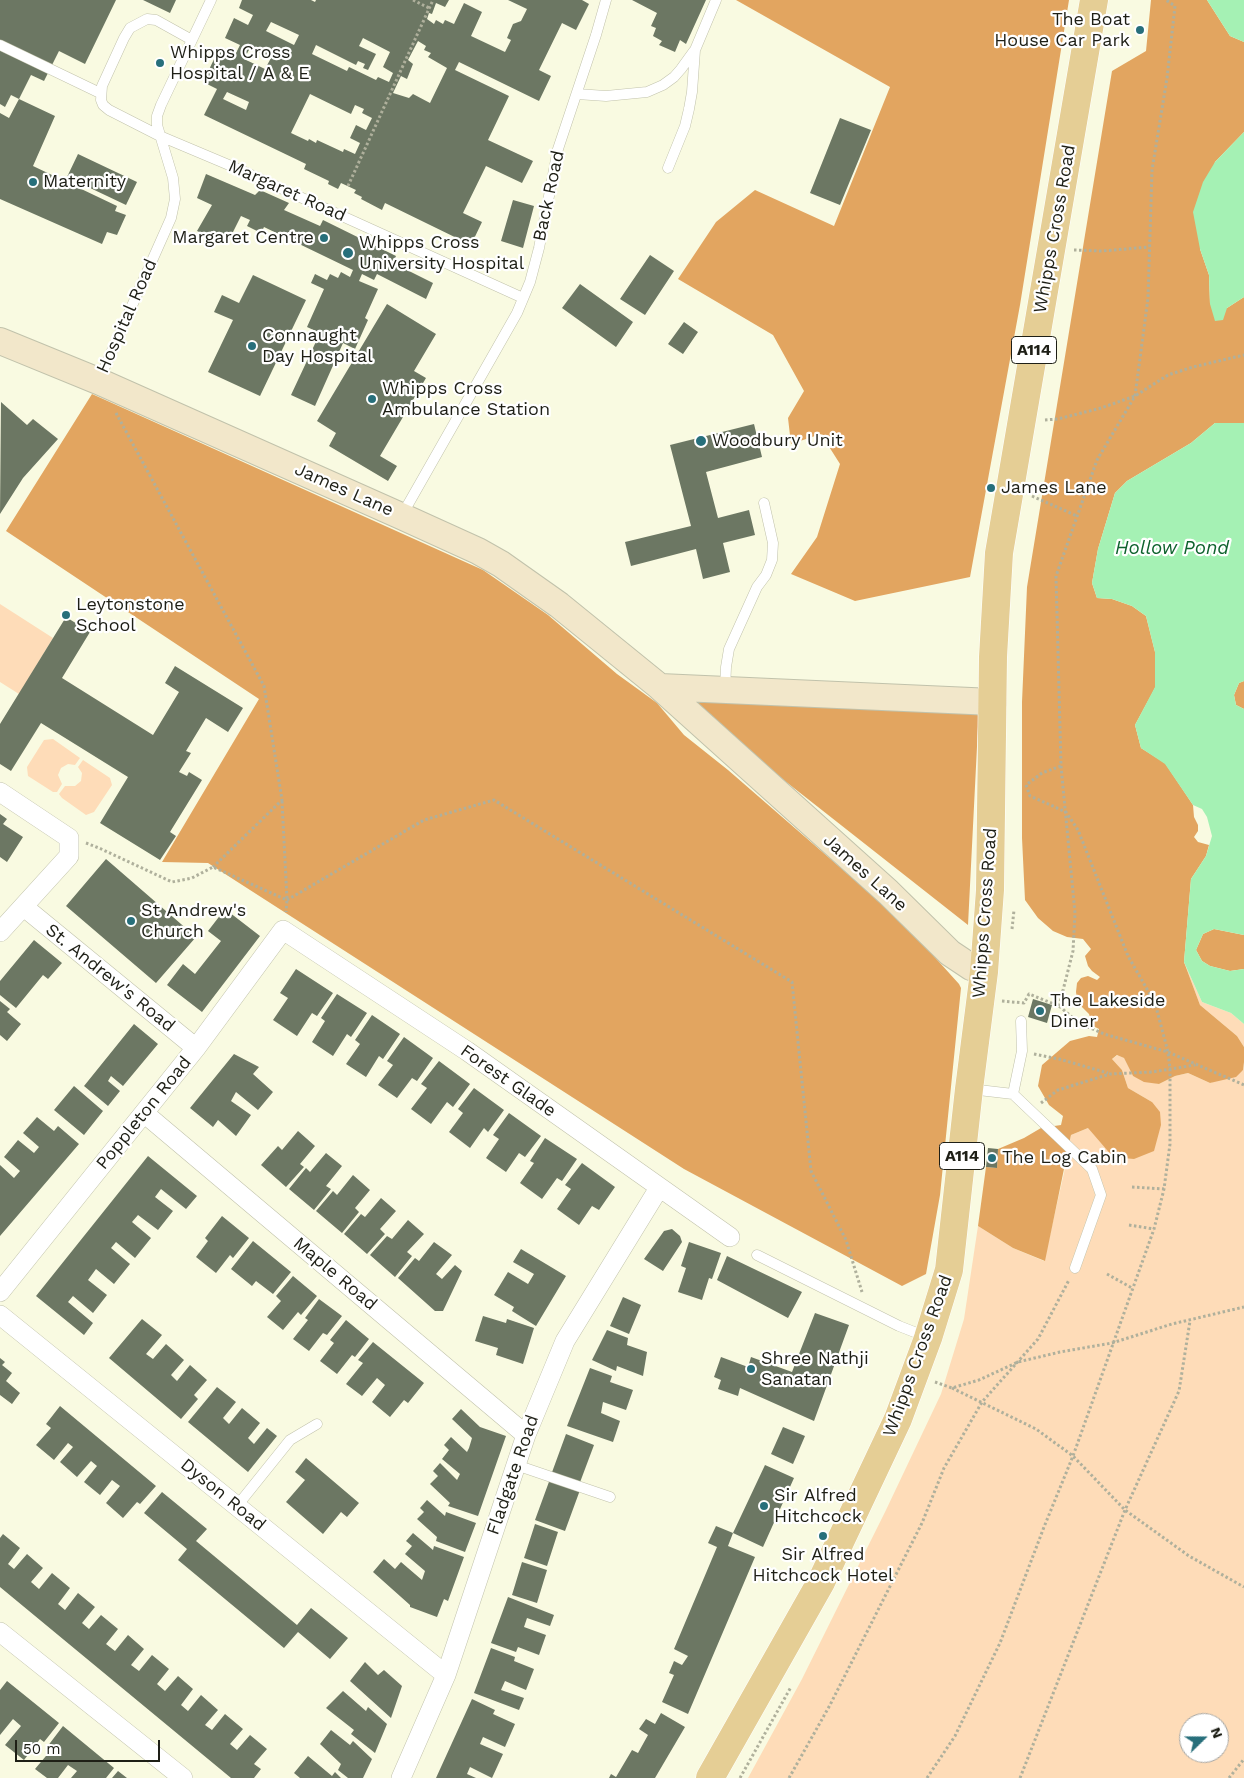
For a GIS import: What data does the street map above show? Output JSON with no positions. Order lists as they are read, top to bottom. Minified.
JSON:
{"streets":{"main road":["Whipps Cross Road","A114"],"street":["James Lane","St. Andrew's Road","Forest Glade","Poppleton Road","Maple Road","Fladgate Road","Dyson Road"],"lane":["Margaret Road","Back Road","Hospital Road"]},"crossings":[["Margaret Road","Back Road"],["Margaret Road","Hospital Road"],["Back Road","James Lane"],["Whipps Cross Road","James Lane"],["Hospital Road","James Lane"],["St. Andrew's Road","Poppleton Road"],["Forest Glade","Poppleton Road"],["Forest Glade","Fladgate Road"],["Poppleton Road","Maple Road"],["Maple Road","Fladgate Road"],["Fladgate Road","Dyson Road"]],"water":["Hollow Pond"],"places":["The Boat House Car Park","Whipps Cross Hospital / A & E","Maternity","Margaret Centre","Whipps Cross University Hospital","Connaught Day Hospital","Whipps Cross Ambulance Station","Woodbury Unit","James Lane","Leytonstone School","St Andrew's Church","The Lakeside Diner","The Log Cabin","Shree Nathji Sanatan","Sir Alfred Hitchcock","Sir Alfred Hitchcock Hotel"],"scale_bar":"50 m","north":"right"}
